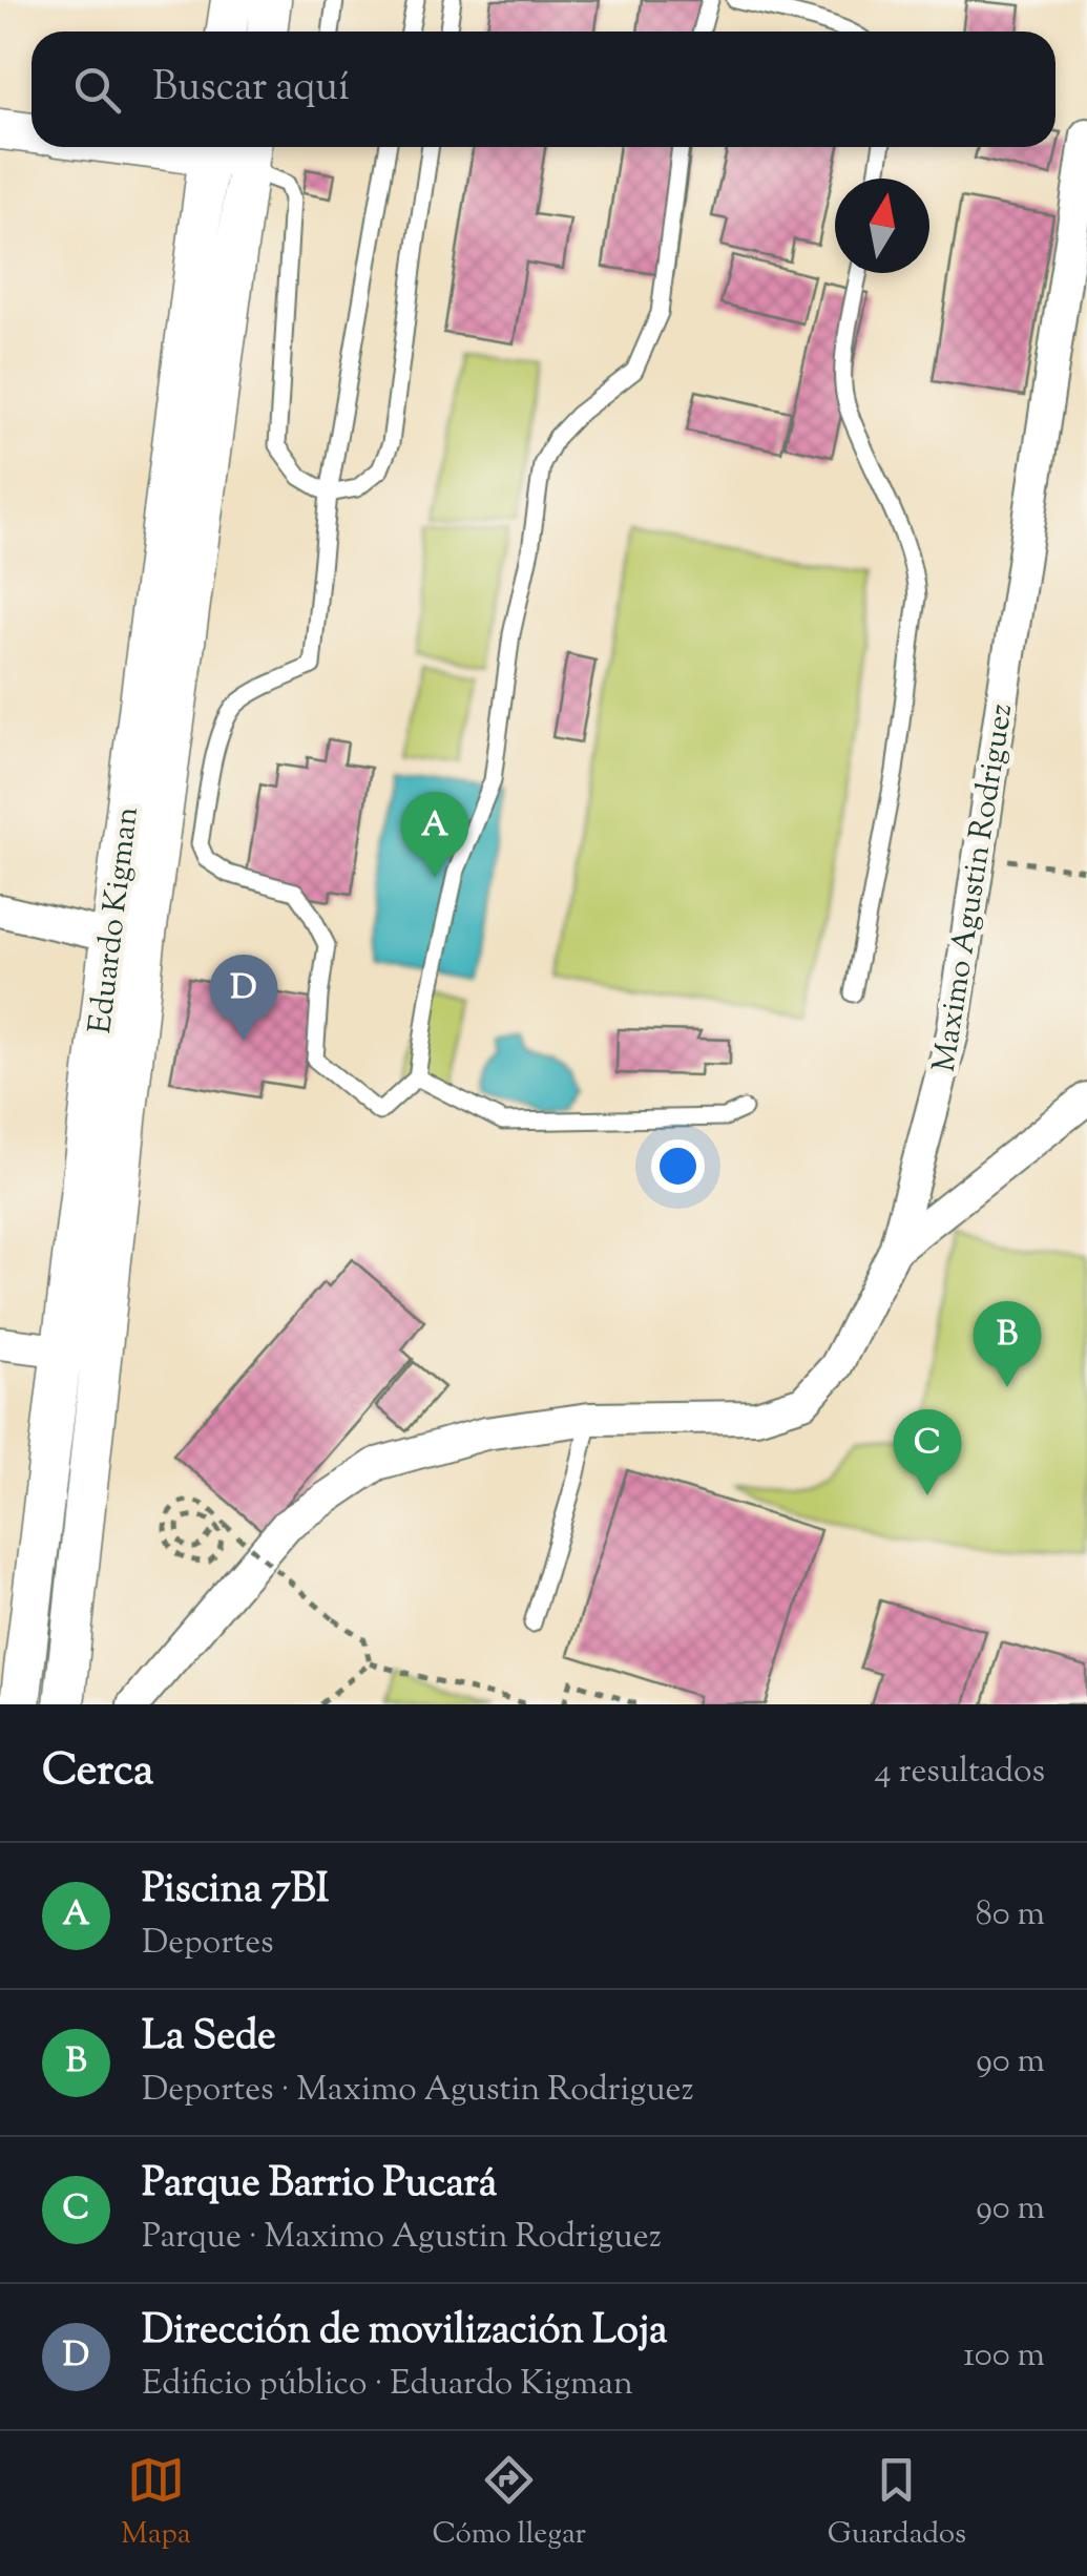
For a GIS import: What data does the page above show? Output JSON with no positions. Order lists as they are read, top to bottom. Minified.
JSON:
{"streets":{"street":["Maximo Agustin Rodriguez","Eduardo Kigman"]},"north":"top","page":{"search":"Buscar aquí","pins":["A","D","B","C"],"heading":["Cerca","4 resultados"],"list":[{"mark":"A","name":"Piscina 7BI","note":"Deportes","value":"80 m"},{"mark":"B","name":"La Sede","note":"Deportes · Maximo Agustin Rodriguez","value":"90 m"},{"mark":"C","name":"Parque Barrio Pucará","note":"Parque · Maximo Agustin Rodriguez","value":"90 m"},{"mark":"D","name":"Dirección de movilización Loja","note":"Edificio público · Eduardo Kigman","value":"100 m"}],"nav":["Mapa","Cómo llegar","Guardados"]}}
